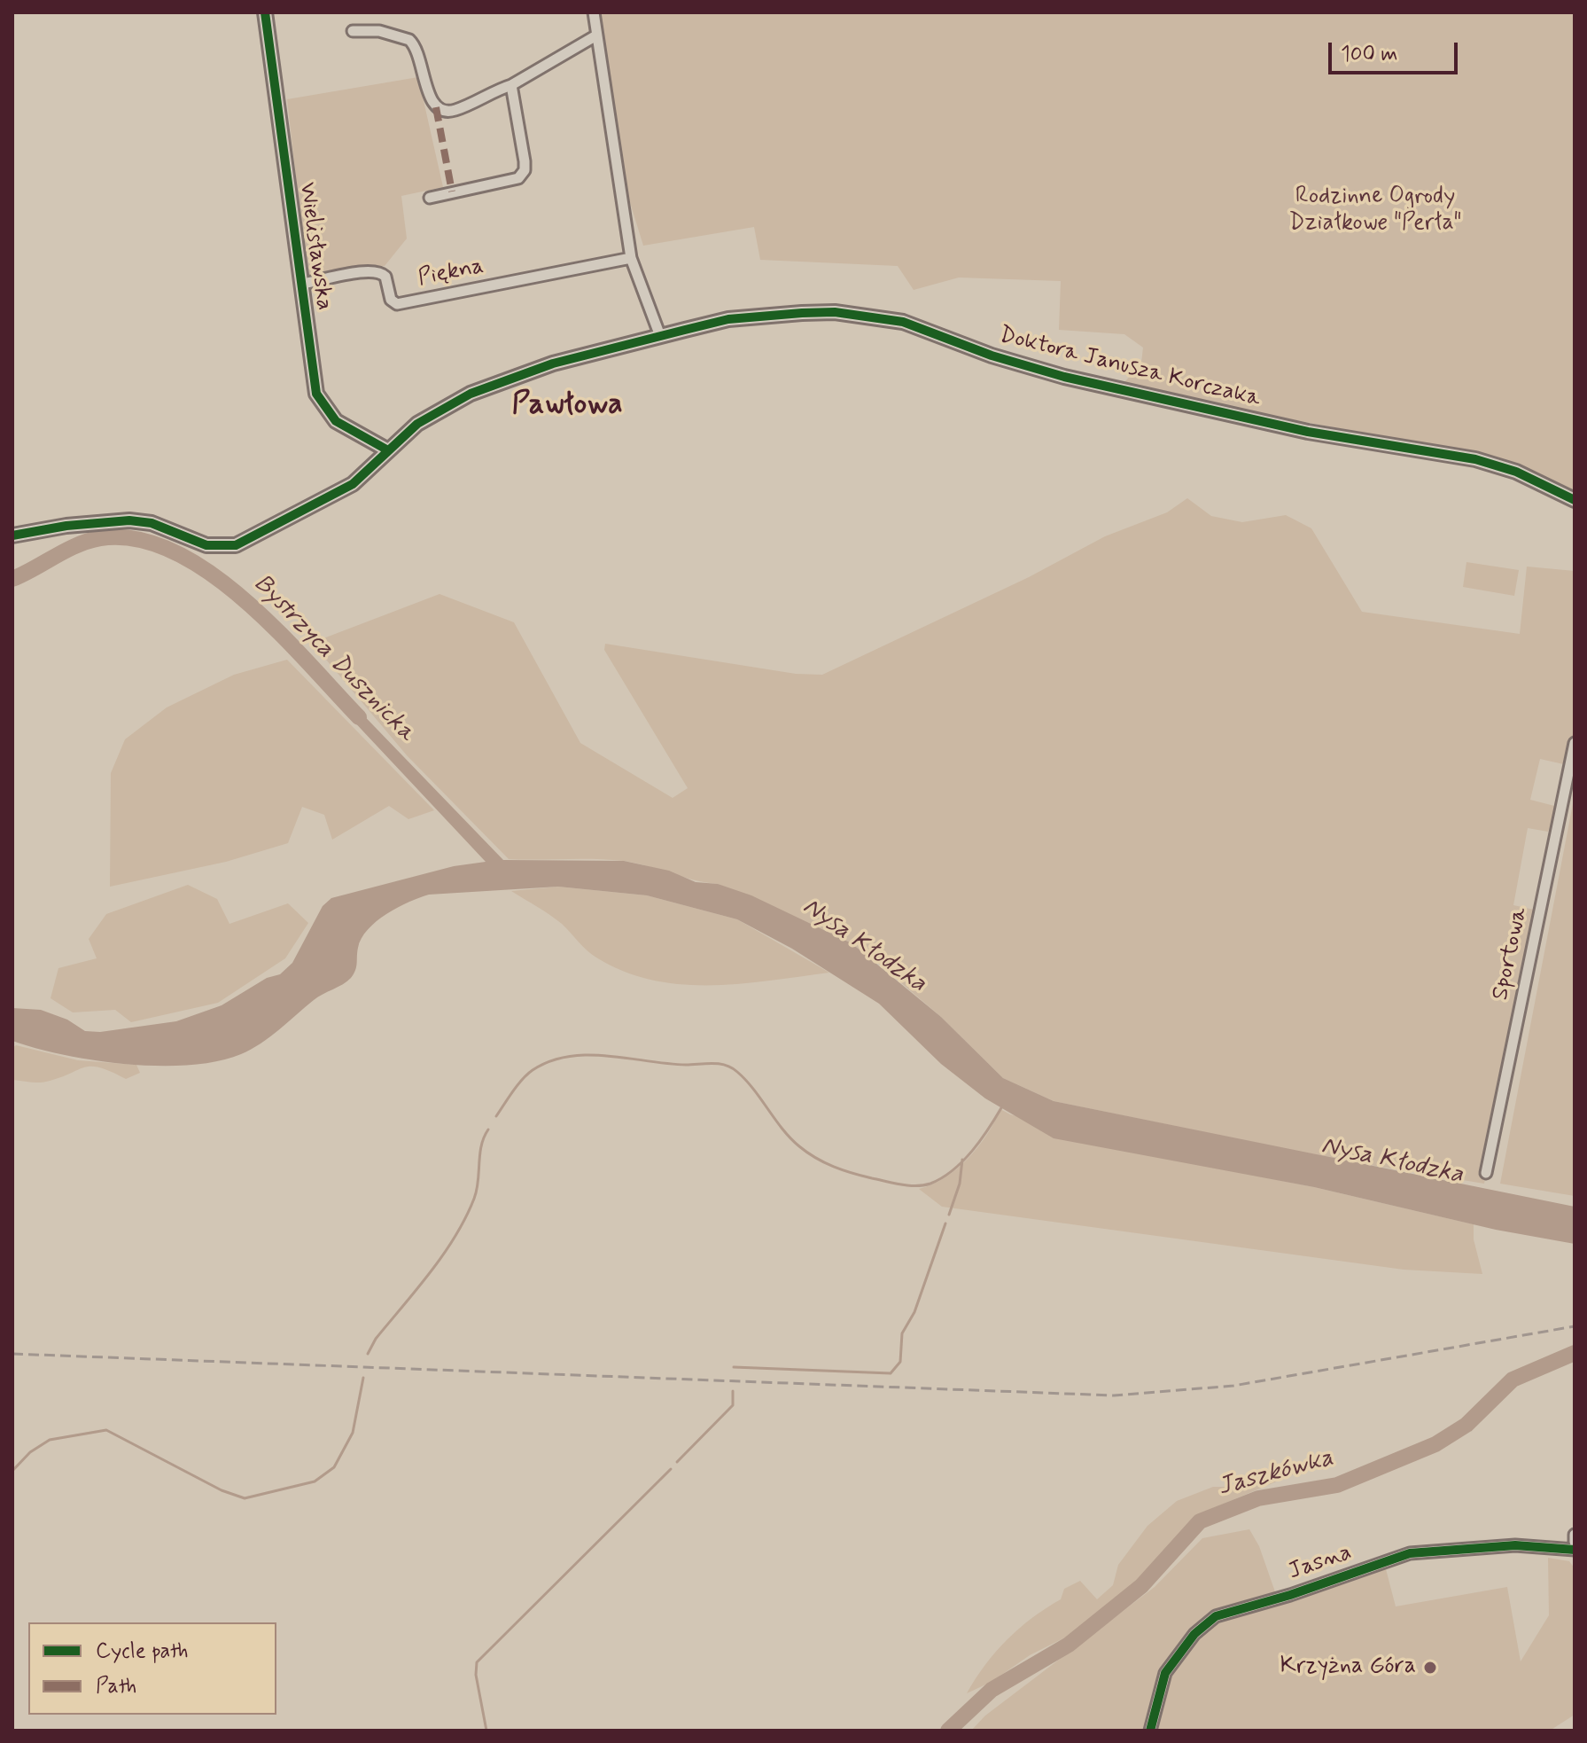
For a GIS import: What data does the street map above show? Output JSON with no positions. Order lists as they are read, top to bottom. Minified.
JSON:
{"streets":{"street":["Wielisławska","Piękna","Doktora Janusza Korczaka","Sportowa","Jasna"]},"crossings":[["Wielisławska","Piękna"],["Wielisławska","Doktora Janusza Korczaka"]],"districts":["Pawłowa"],"water":["Bystrzyca Dusznicka","Nysa Kłodzka","Jaszkówka"],"parks":["Rodzinne Ogrody Działkowe \"Perła\""],"places":["Krzyżna Góra"],"legend":["Cycle path","Path"],"scale_bar":"100 m"}
